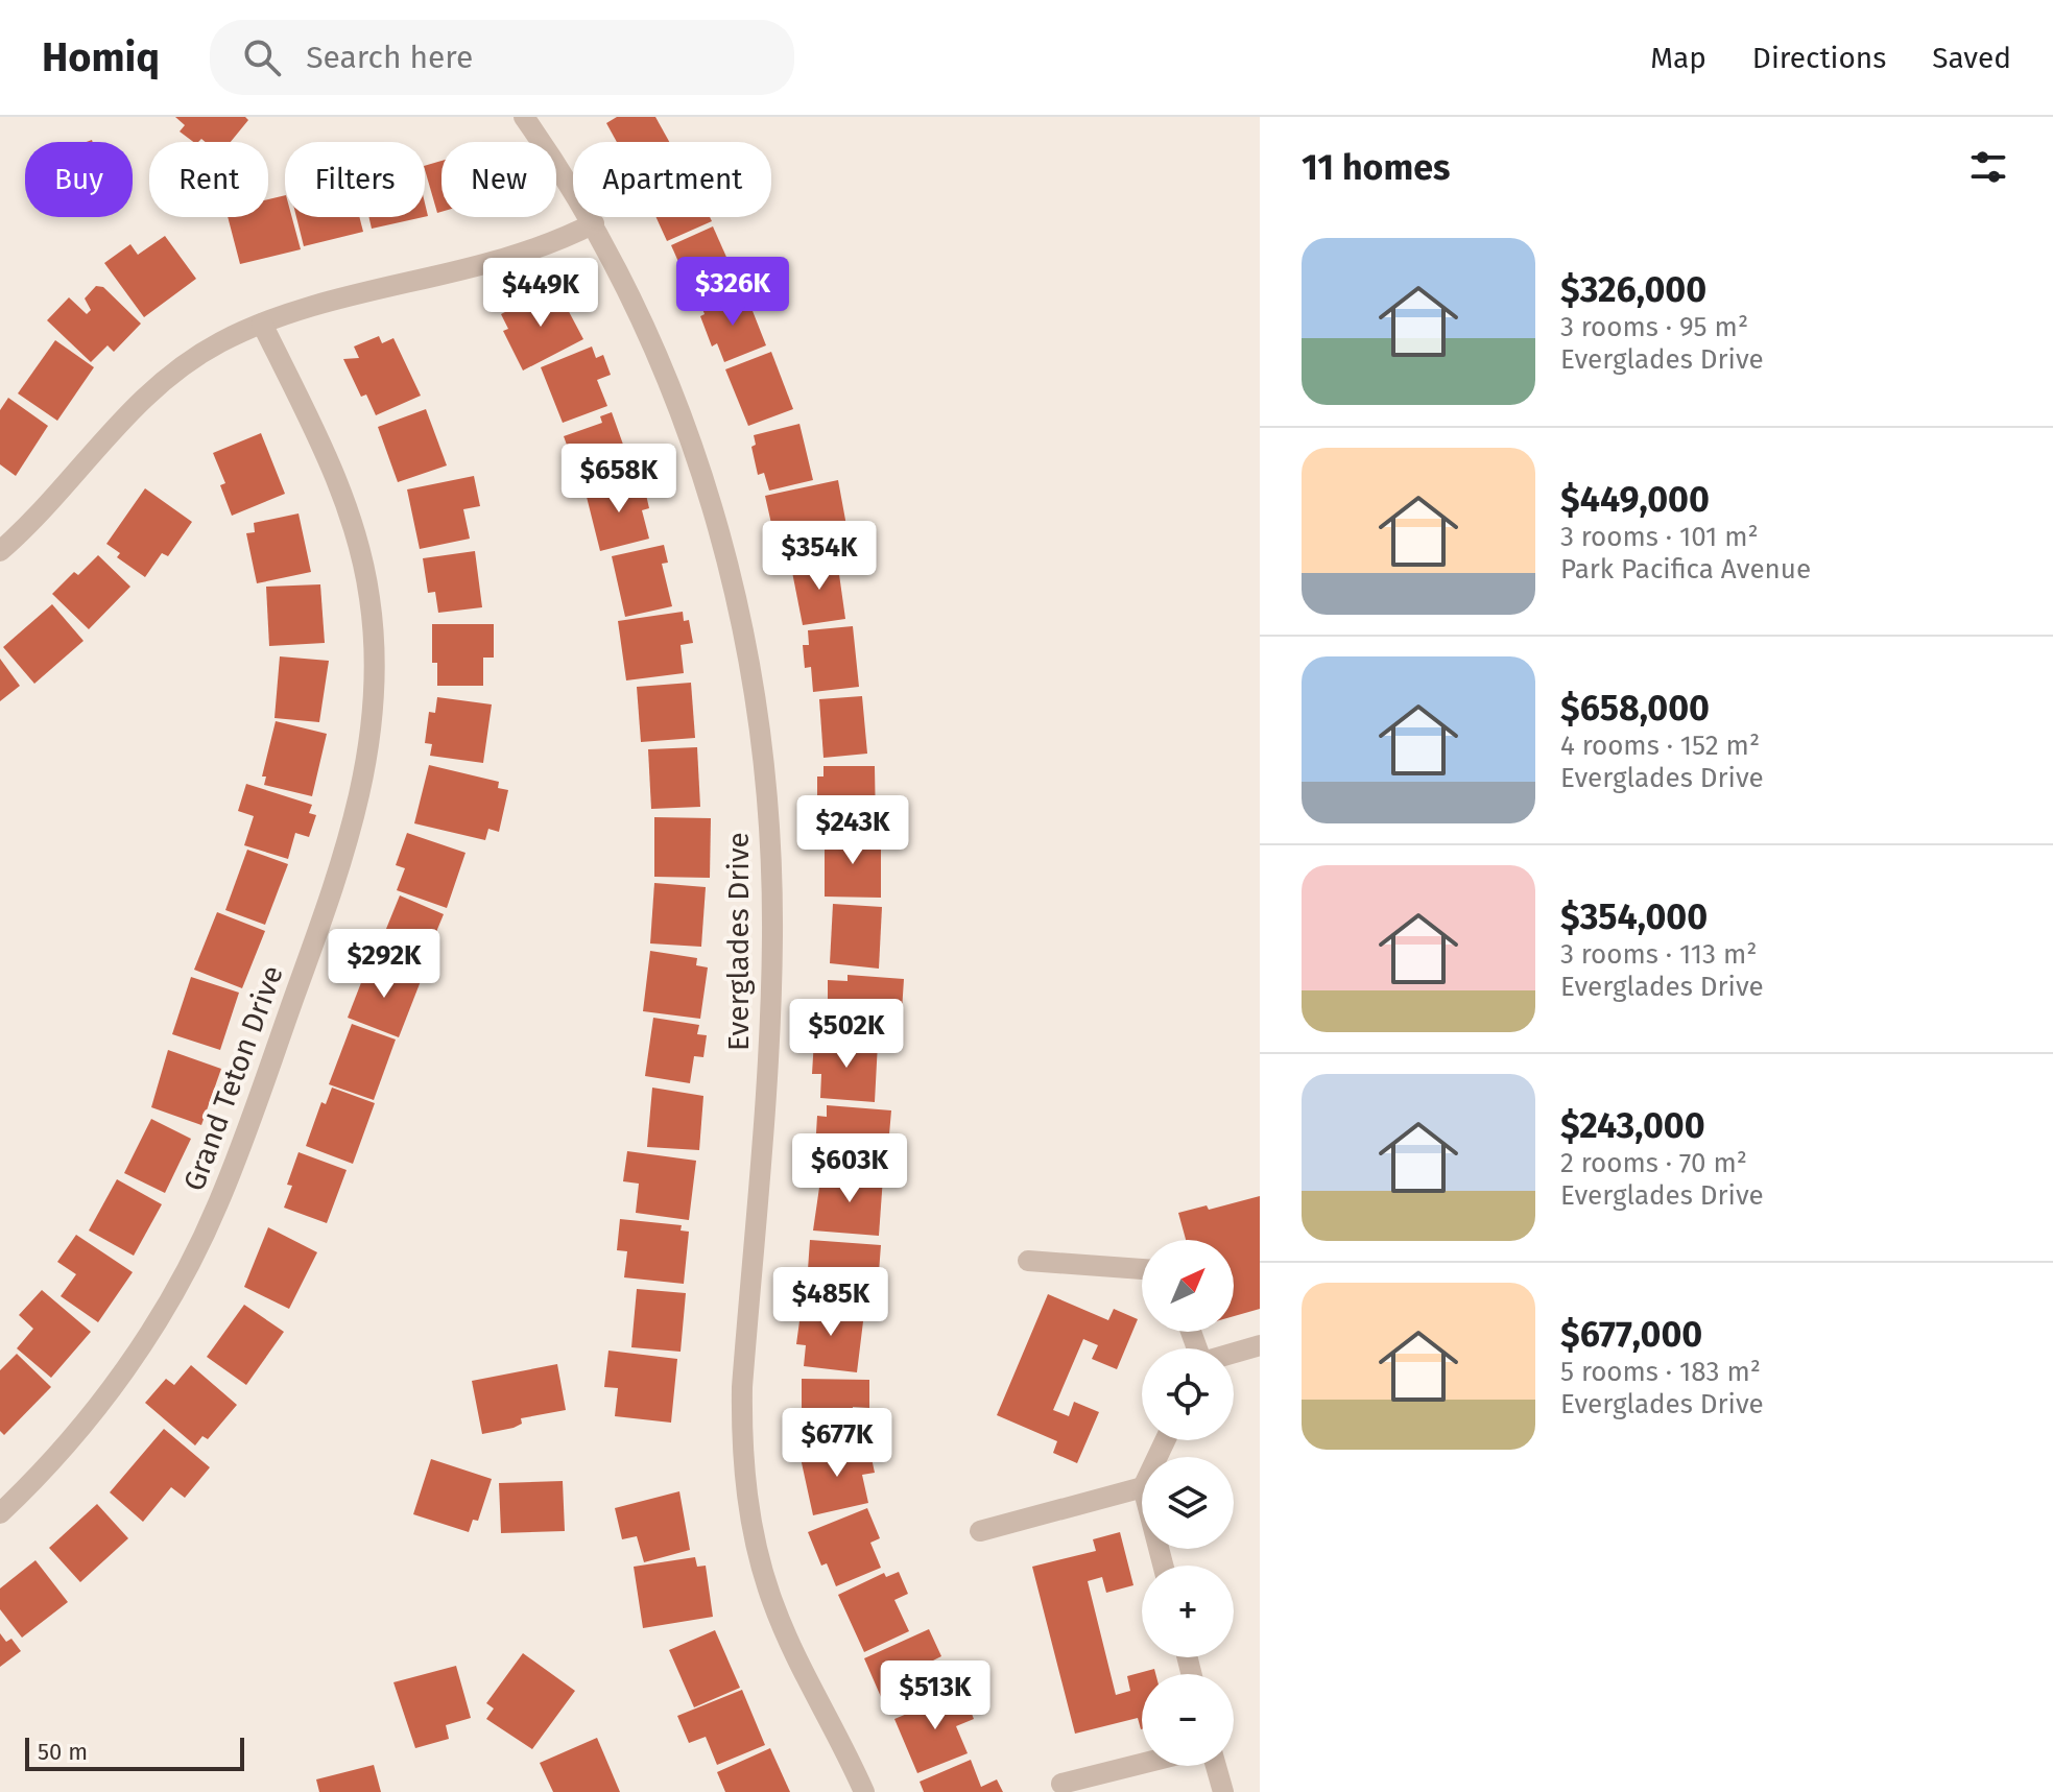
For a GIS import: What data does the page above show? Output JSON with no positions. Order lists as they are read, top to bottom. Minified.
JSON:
{"streets":{"street":["Everglades Drive","Grand Teton Drive"]},"scale_bar":"50 m","north":"top right","page":{"header":"Homiq","search":"Search here","nav":["Map","Directions","Saved"],"heading":"11 homes","chip":["Buy","Rent","Filters","New","Apartment"],"list":[{"name":"$326,000","note":"3 rooms · 95 m² · Everglades Drive"},{"name":"$449,000","note":"3 rooms · 101 m² · Park Pacifica Avenue"},{"name":"$658,000","note":"4 rooms · 152 m² · Everglades Drive"},{"name":"$354,000","note":"3 rooms · 113 m² · Everglades Drive"},{"name":"$243,000","note":"2 rooms · 70 m² · Everglades Drive"},{"name":"$677,000","note":"5 rooms · 183 m² · Everglades Drive"}],"price":["$326K","$449K","$658K","$354K","$243K","$292K","$502K","$603K","$485K","$677K","$513K"],"map_buttons":["+","−"],"scale":"50 m"}}
